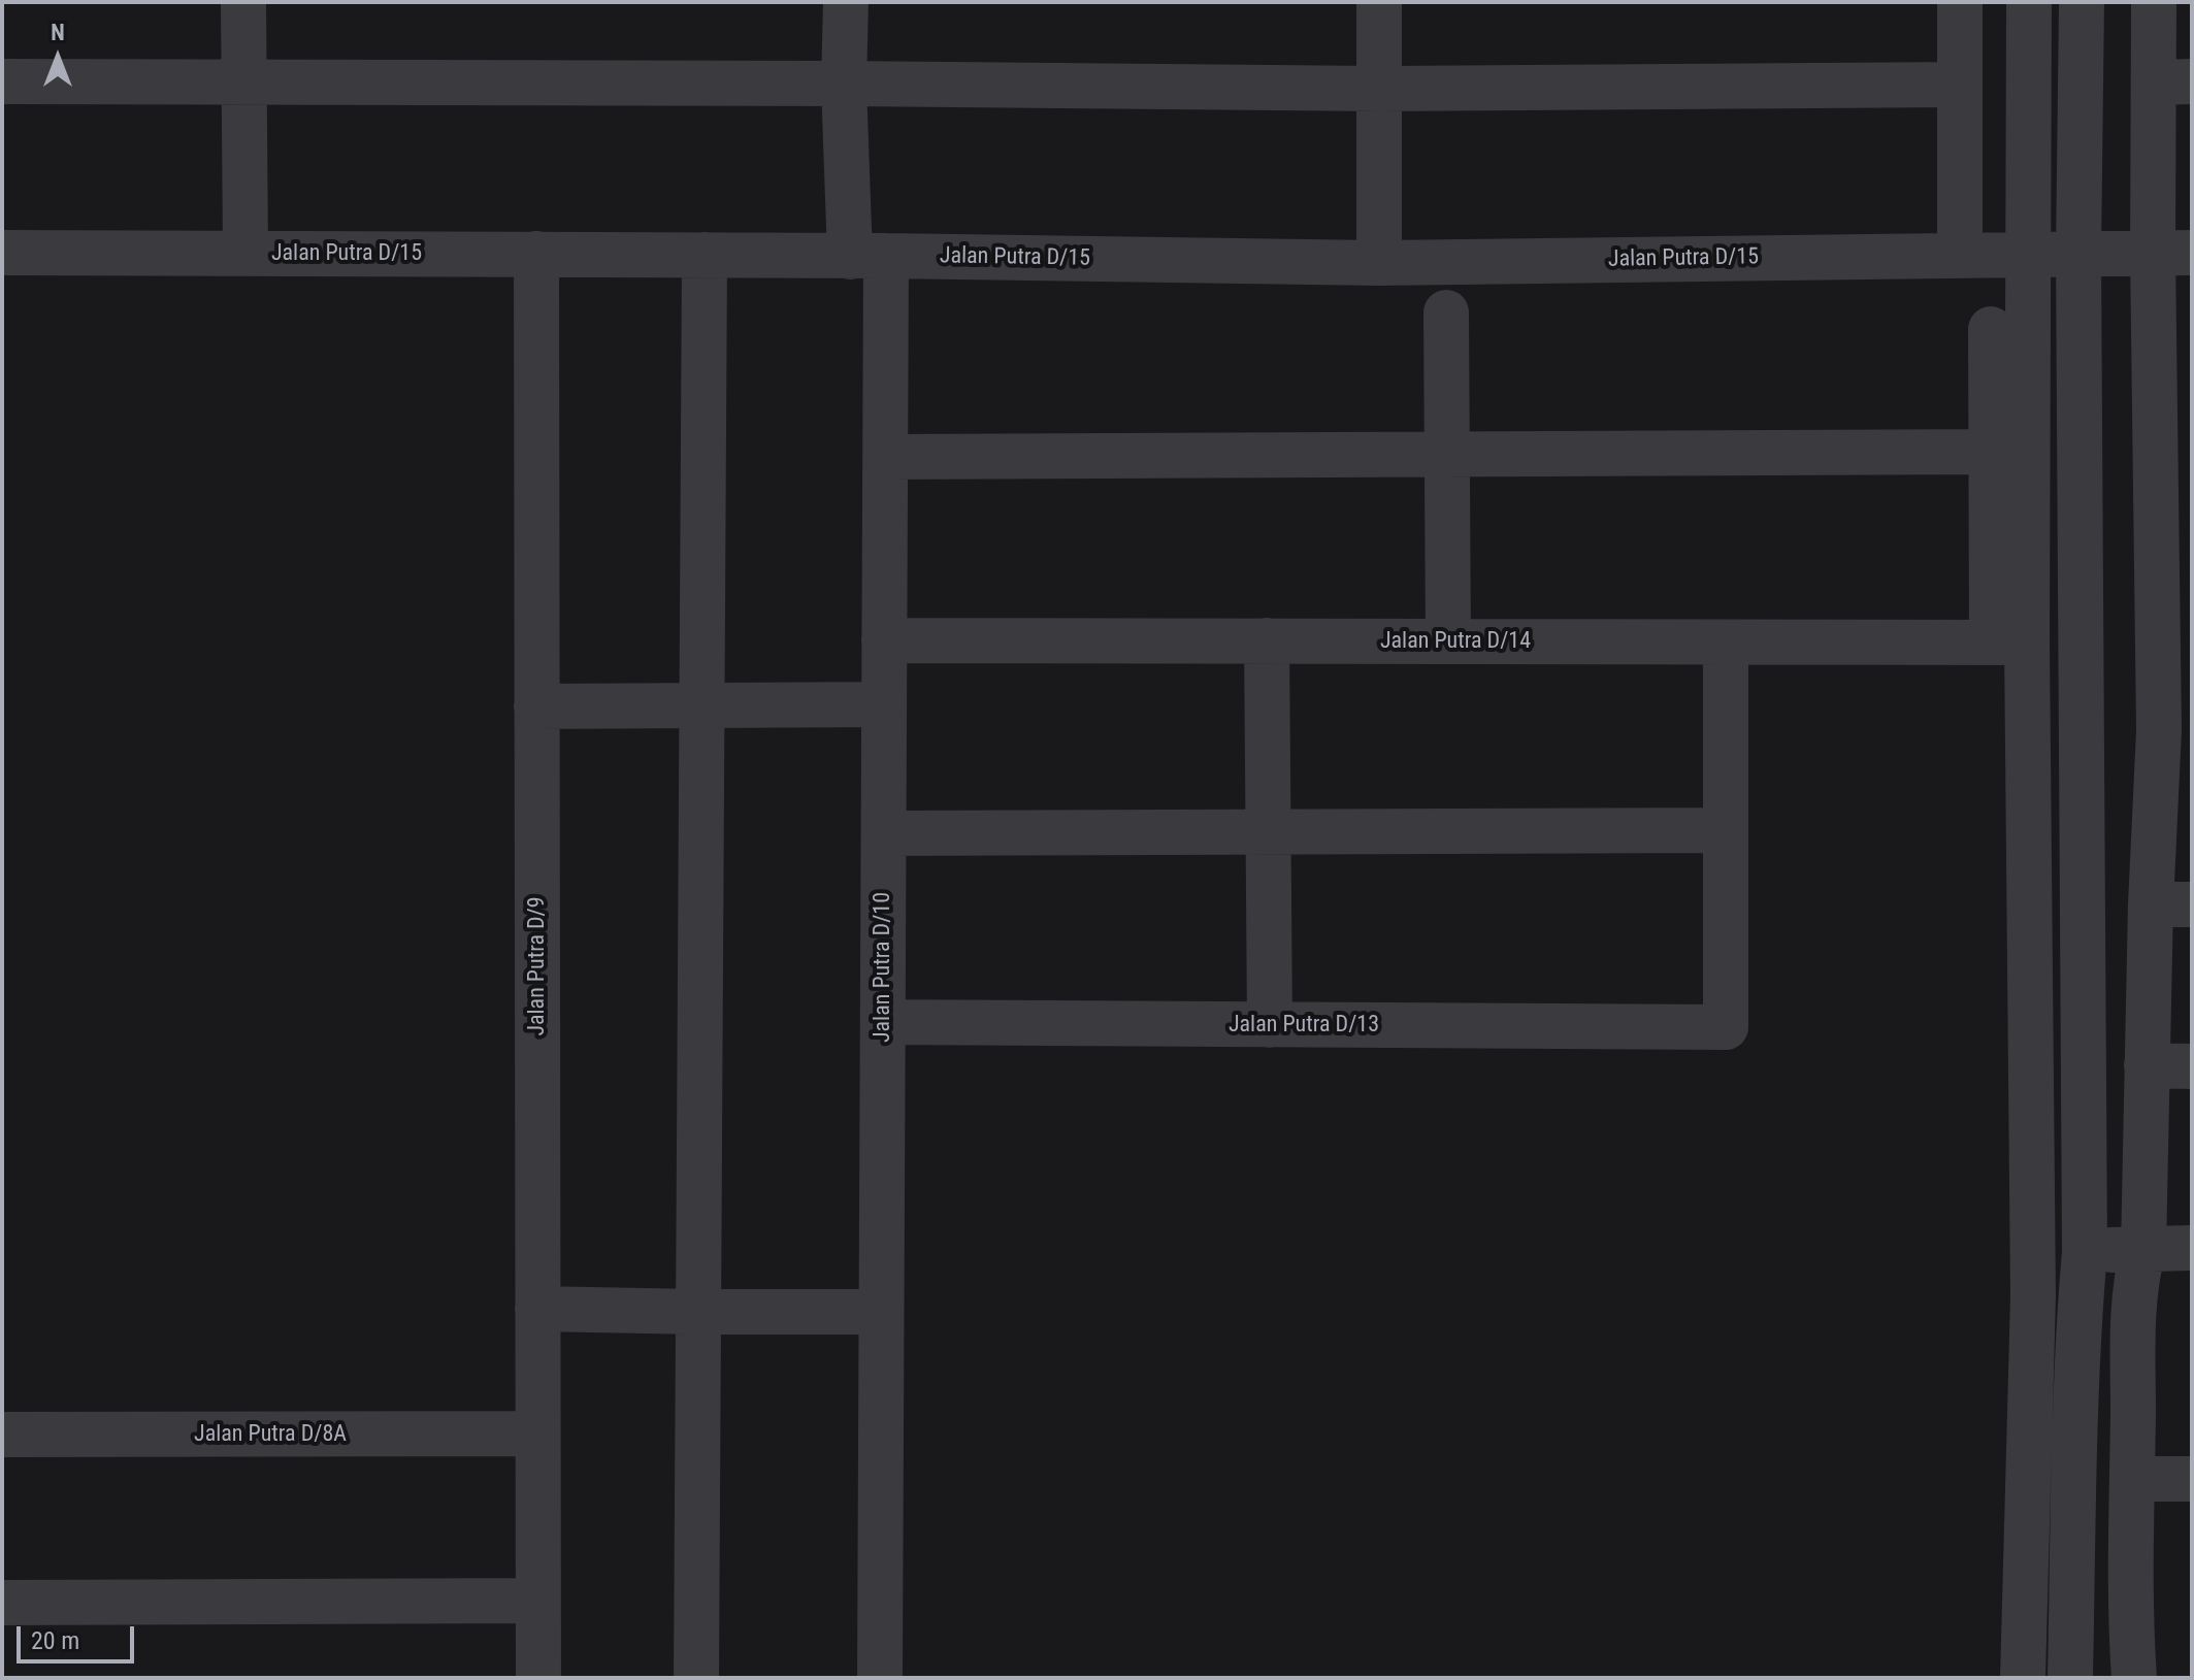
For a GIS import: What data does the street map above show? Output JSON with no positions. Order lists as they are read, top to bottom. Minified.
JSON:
{"streets":{"street":["Jalan Putra D/15","Jalan Putra D/14","Jalan Putra D/9","Jalan Putra D/10","Jalan Putra D/13","Jalan Putra D/8A"]},"crossings":[["Jalan Putra D/15","Jalan Putra D/9"],["Jalan Putra D/15","Jalan Putra D/10"],["Jalan Putra D/14","Jalan Putra D/10"],["Jalan Putra D/9","Jalan Putra D/8A"],["Jalan Putra D/10","Jalan Putra D/13"]],"scale_bar":"20 m","north":"top"}
